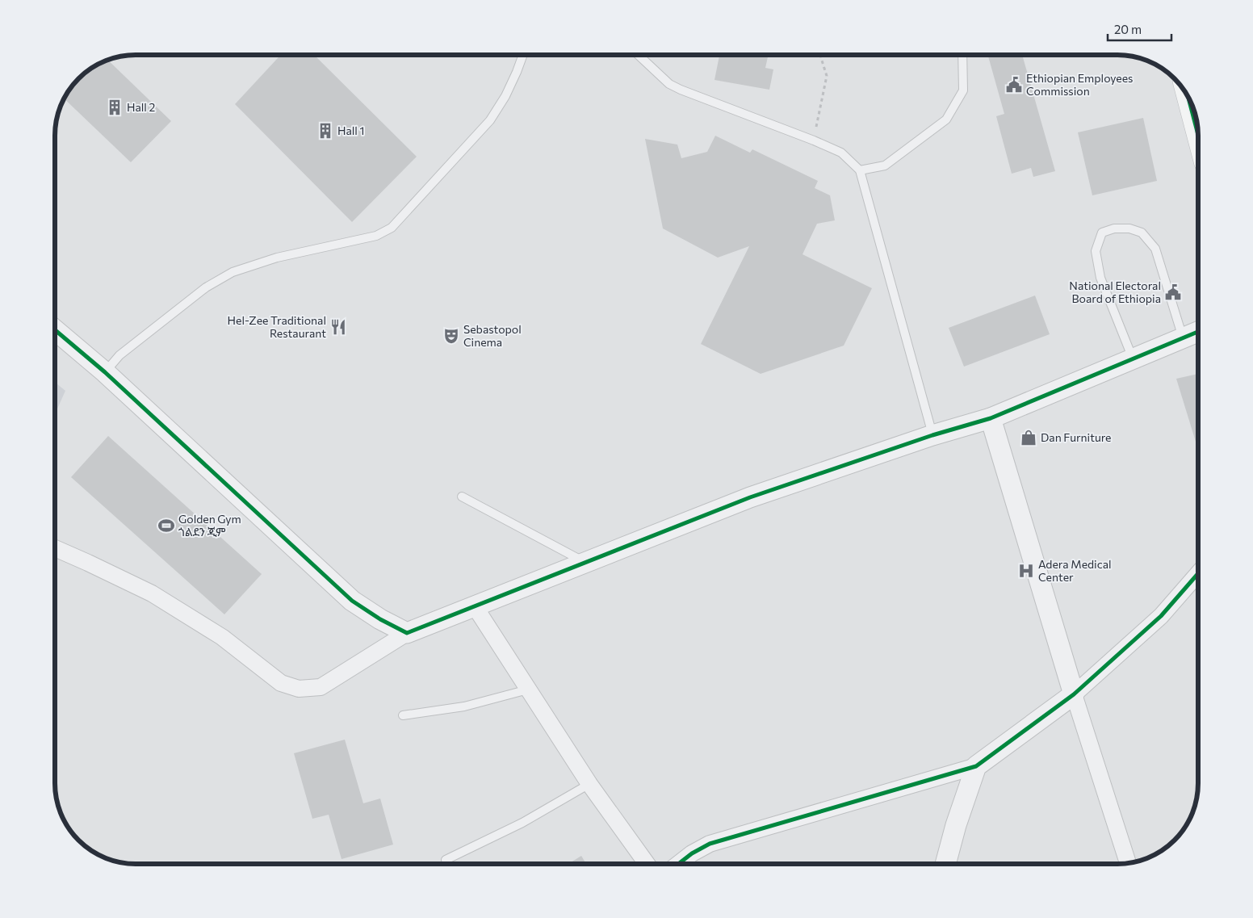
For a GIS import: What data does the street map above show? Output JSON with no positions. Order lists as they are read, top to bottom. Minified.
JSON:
{"places":{"public building":["Ethiopian Employees Commission","National Electoral Board of Ethiopia"],"building":["Hall 2","Hall 1"],"restaurant":["Hel-Zee Traditional Restaurant"],"theatre":["Sebastopol Cinema"],"shop":["Dan Furniture"],"sports":["Golden Gym ጎልደን ጂም"],"hospital":["Adera Medical Center"]},"scale_bar":"20 m"}
